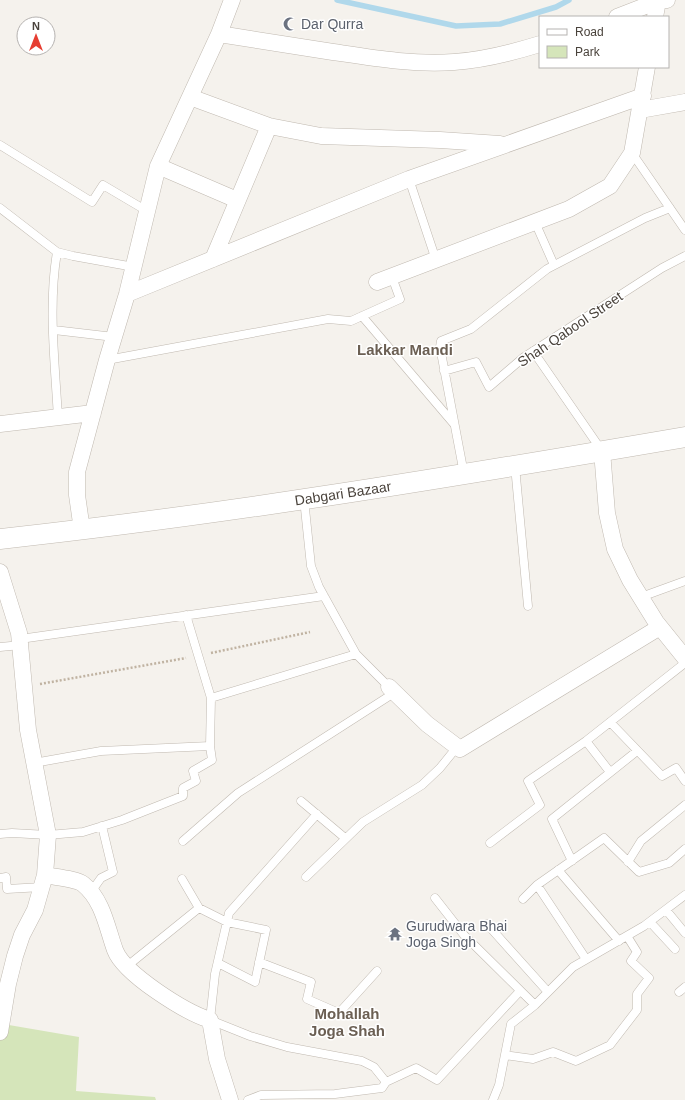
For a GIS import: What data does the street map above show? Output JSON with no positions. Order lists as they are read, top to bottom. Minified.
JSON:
{"streets":{"street":["Dabgari Bazaar"],"lane":["Shah Qabool Street"]},"districts":["Lakkar Mandi","Mohallah Joga Shah"],"places":{"mosque":["Dar Qurra"],"temple":["Gurudwara Bhai Joga Singh"]},"legend":["Road","Park"],"north":"top"}
